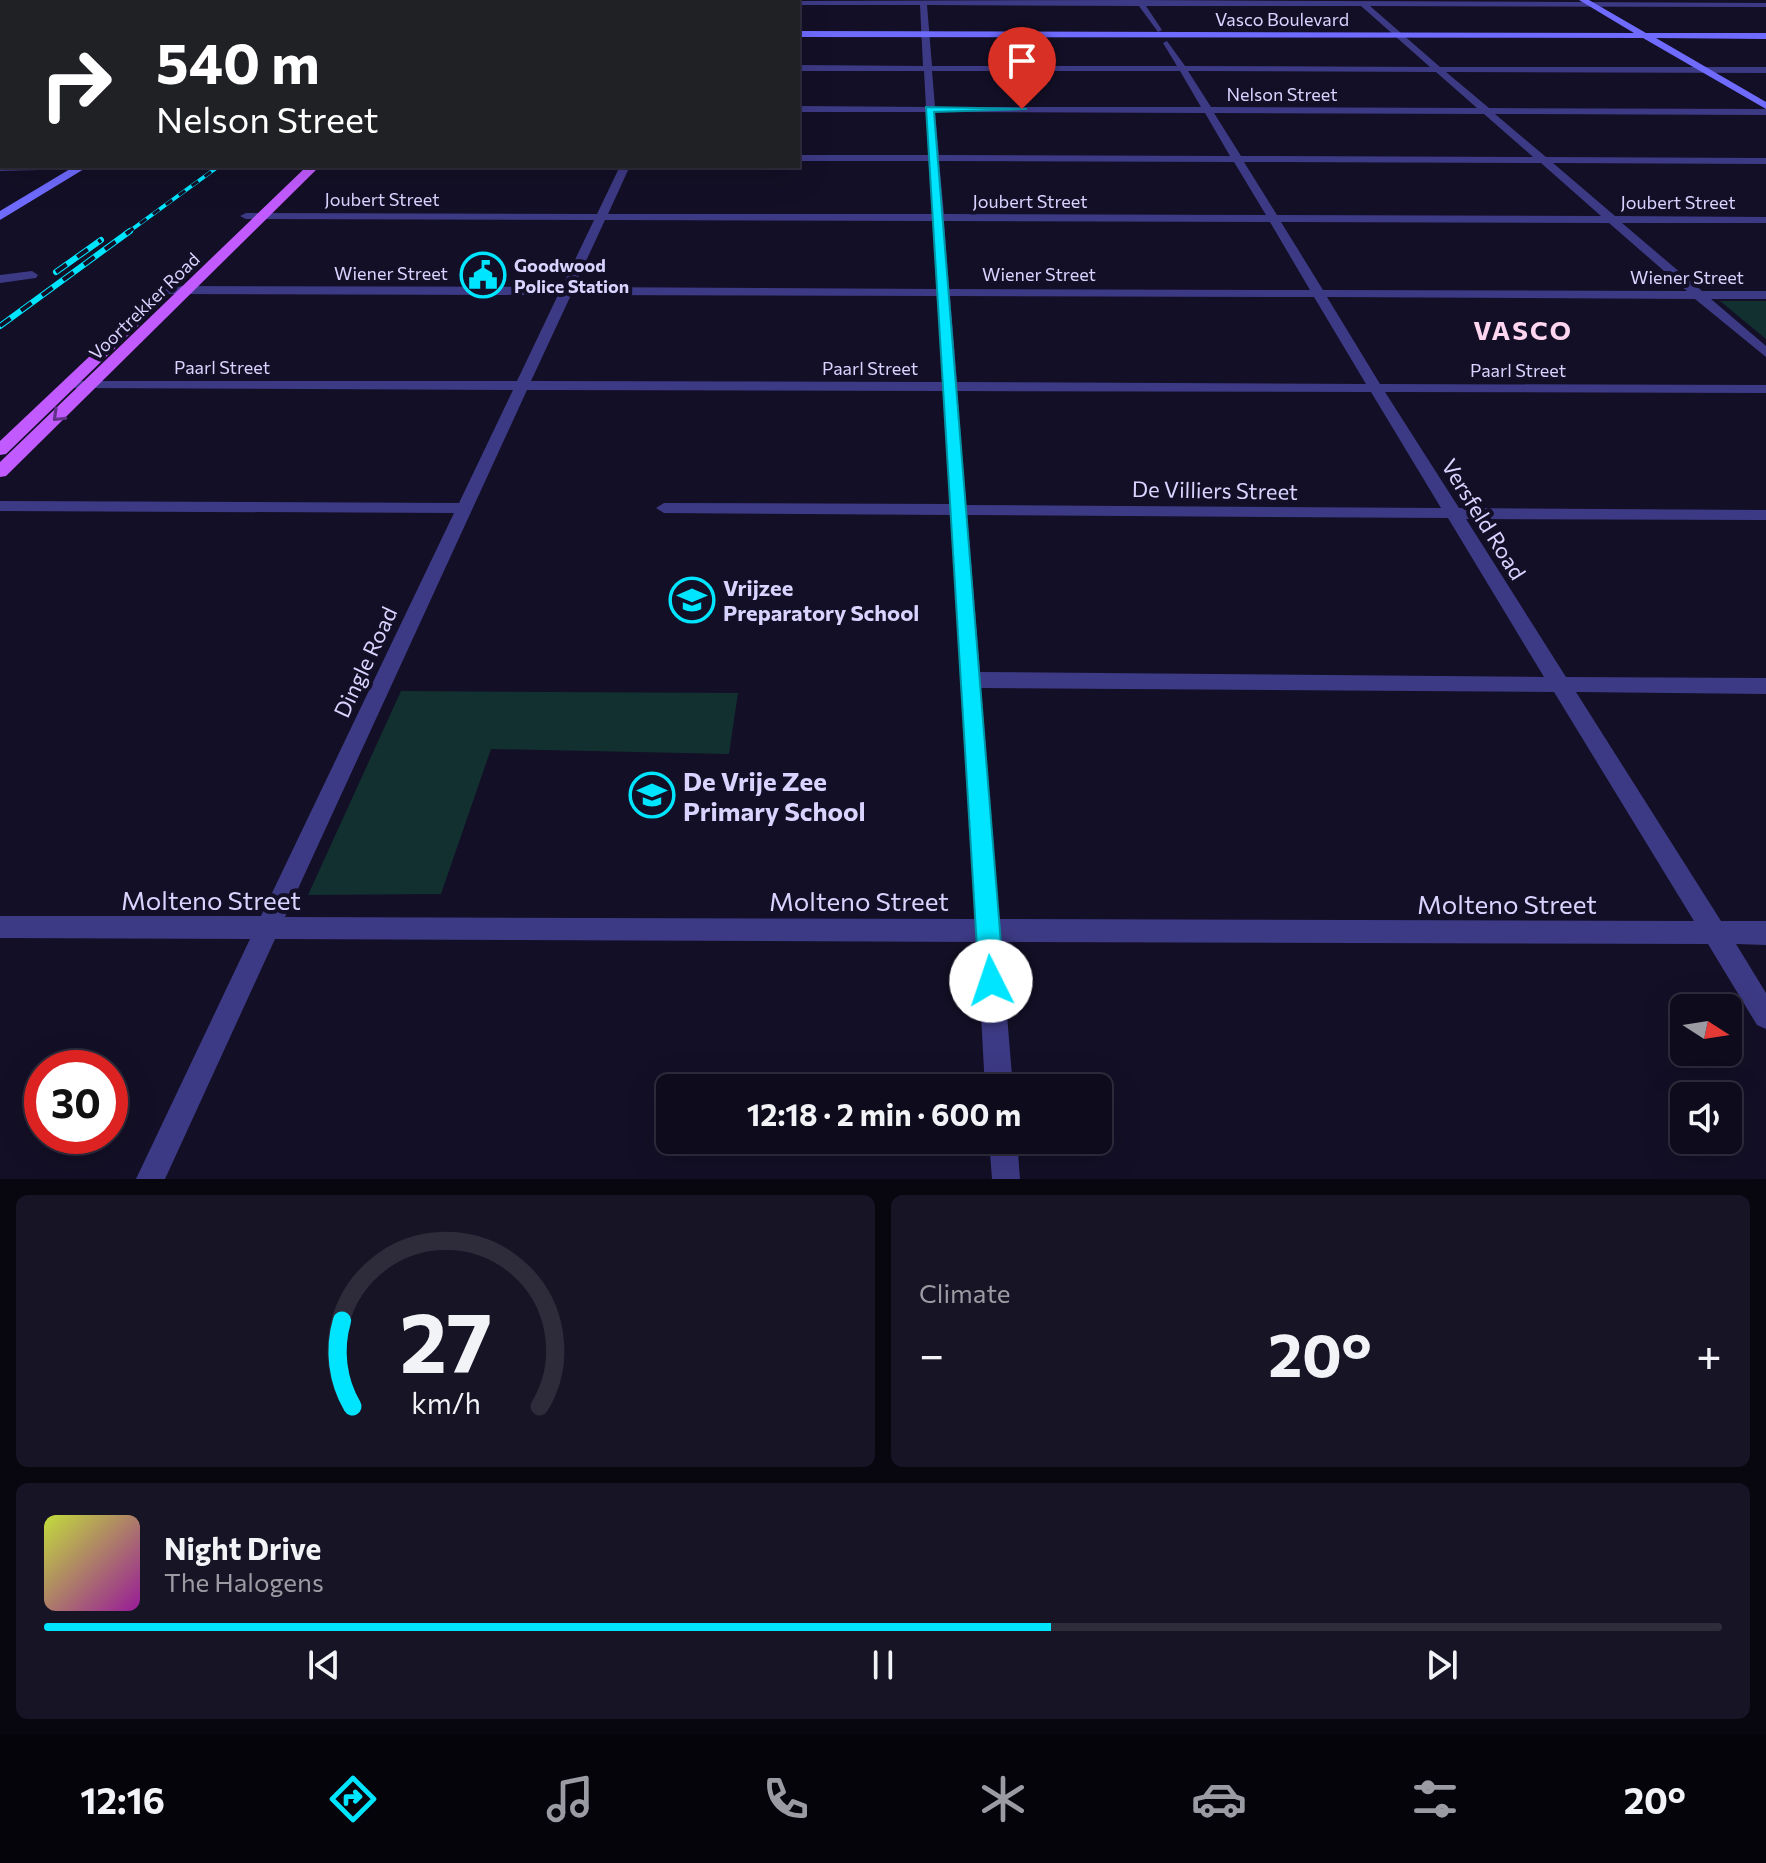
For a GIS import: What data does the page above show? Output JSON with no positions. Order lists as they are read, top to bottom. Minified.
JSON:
{"streets":{"main road":["Vasco Boulevard","Voortrekker Road"],"street":["Nelson Street","Joubert Street","Wiener Street","Paarl Street","De Villiers Street","Versfeld Road","Dingle Road","Molteno Street"]},"crossings":[["Nelson Street","Versfeld Road"],["Joubert Street","Voortrekker Road"],["Joubert Street","Versfeld Road"],["Joubert Street","Dingle Road"],["Wiener Street","Voortrekker Road"],["Wiener Street","Versfeld Road"],["Wiener Street","Dingle Road"],["Voortrekker Road","Paarl Street"],["Paarl Street","Versfeld Road"],["Paarl Street","Dingle Road"],["De Villiers Street","Versfeld Road"],["Versfeld Road","Molteno Street"],["Dingle Road","Molteno Street"]],"districts":["VASCO"],"places":{"public building":["Goodwood Police Station"],"school or university":["Vrijzee Preparatory School","De Vrije Zee Primary School"]},"north":"right","page":{"turn":["540 m","Nelson Street"],"limit":"30","trip":"12:18 · 2 min · 600 m","tile":"Climate","heat":["−","20°","+"],"song":["Night Drive","The Halogens"],"tabs":["12:16","20°"],"gauge":["27","km/h"]}}
